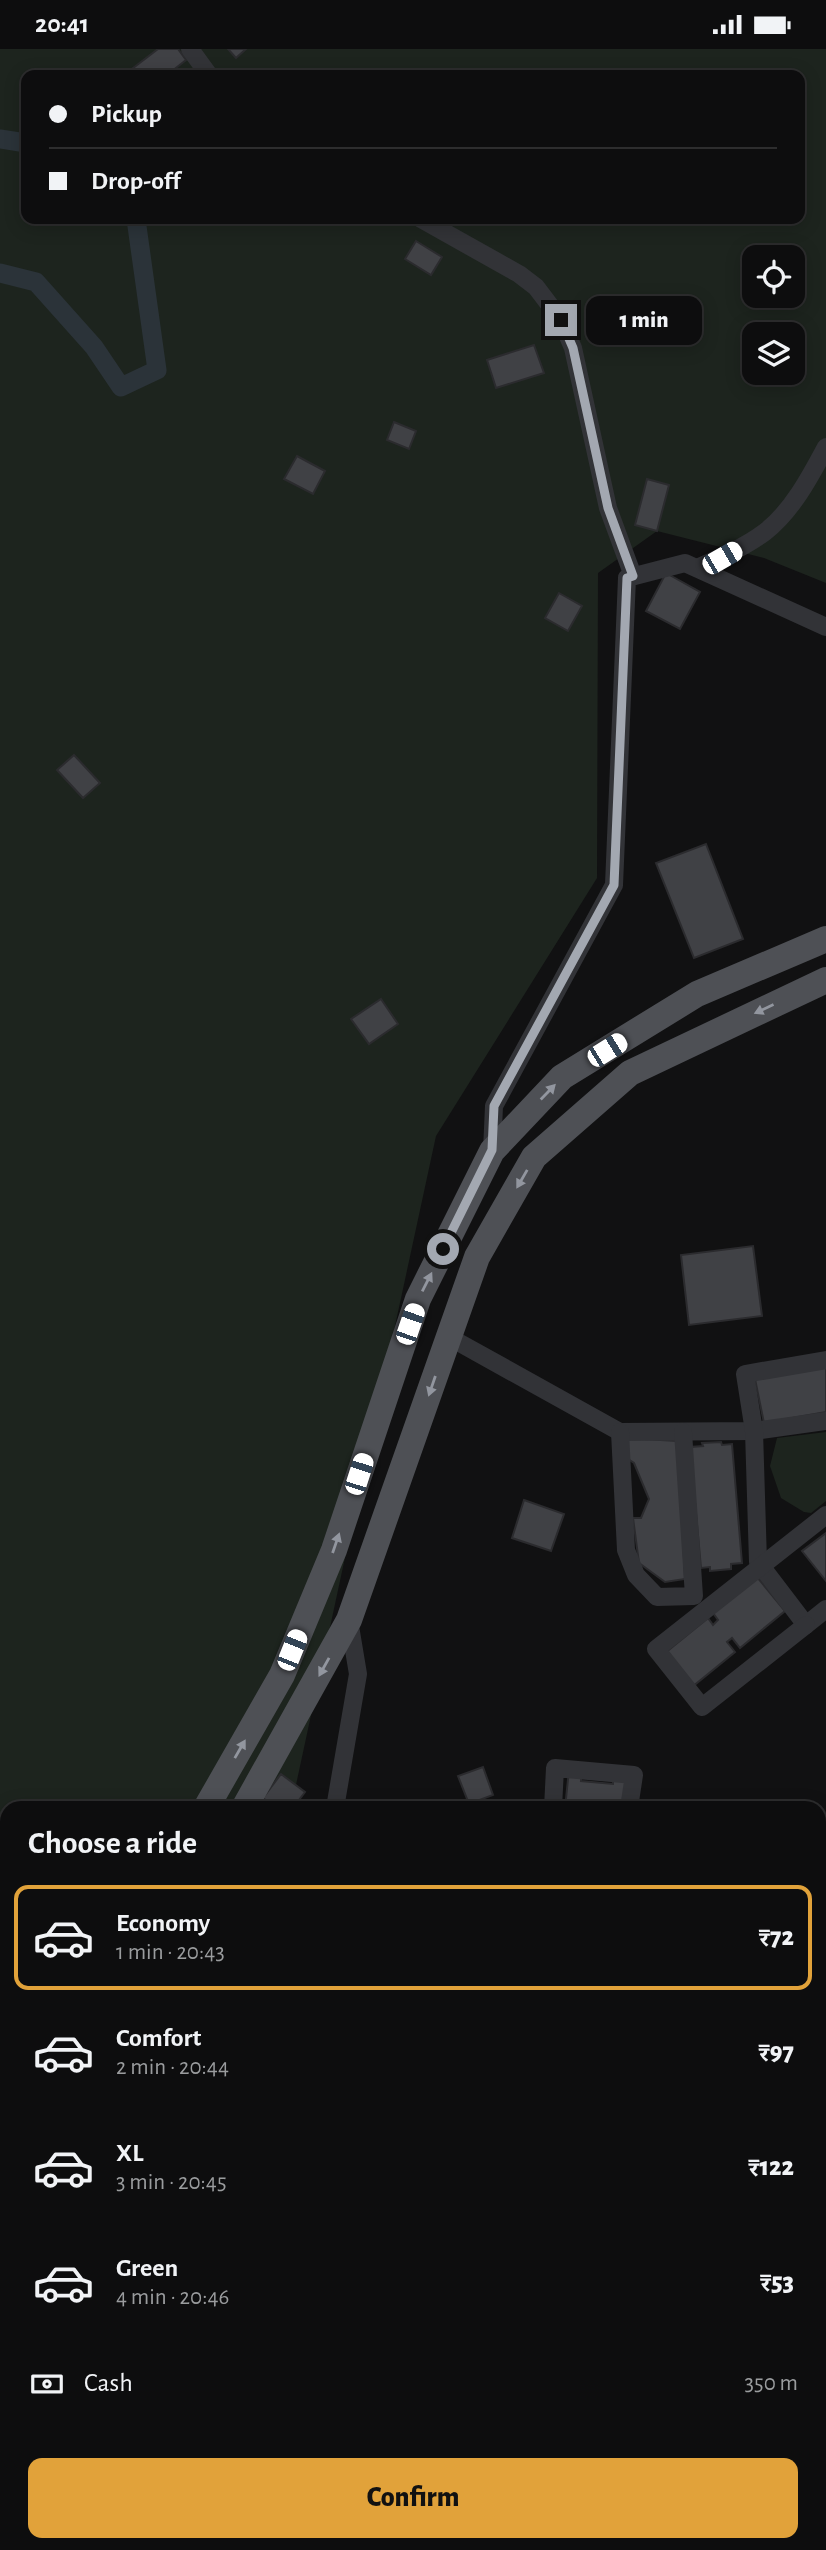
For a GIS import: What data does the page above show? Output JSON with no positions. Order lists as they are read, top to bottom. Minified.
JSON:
{"page":{"status":"20:41","banner":["Pickup","Drop-off"],"bubble":"1 min","heading":"Choose a ride","list":[{"name":"Economy","note":"1 min · 20:43","value":"₹72"},{"name":"Comfort","note":"2 min · 20:44","value":"₹97"},{"name":"XL","note":"3 min · 20:45","value":"₹122"},{"name":"Green","note":"4 min · 20:46","value":"₹53"}],"pay":["Cash","350 m"],"buttons":"Confirm"}}
